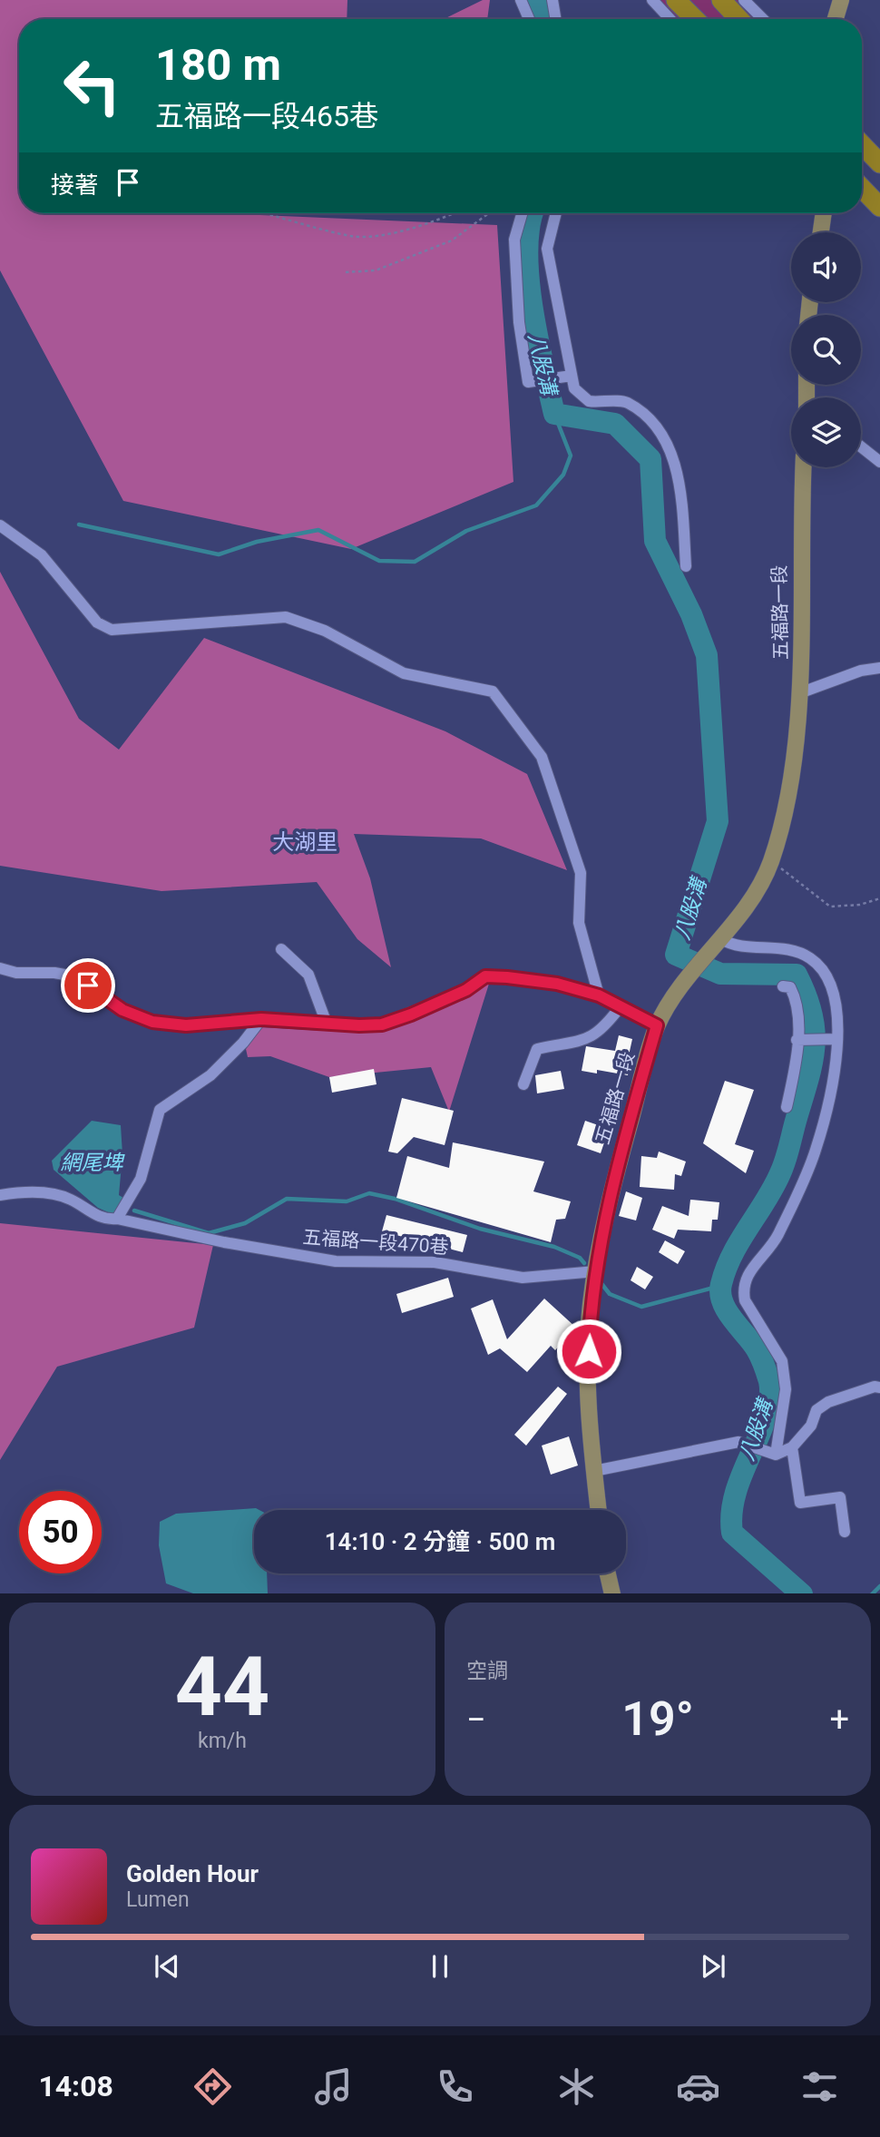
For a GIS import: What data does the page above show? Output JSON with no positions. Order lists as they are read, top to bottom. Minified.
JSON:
{"streets":{"main road":["五福路一段"],"lane":["五福路一段470巷"]},"crossings":[["五福路一段","五福路一段470巷"]],"districts":["大湖里"],"water":["八股溝","網尾埤"],"page":{"turn":["180 m","五福路一段465巷"],"then":"接著","limit":"50","trip":"14:10 · 2 分鐘 · 500 m","tile":[["44","km/h"],"空調"],"heat":["−","19°","+"],"song":["Golden Hour","Lumen"],"tabs":"14:08"}}
